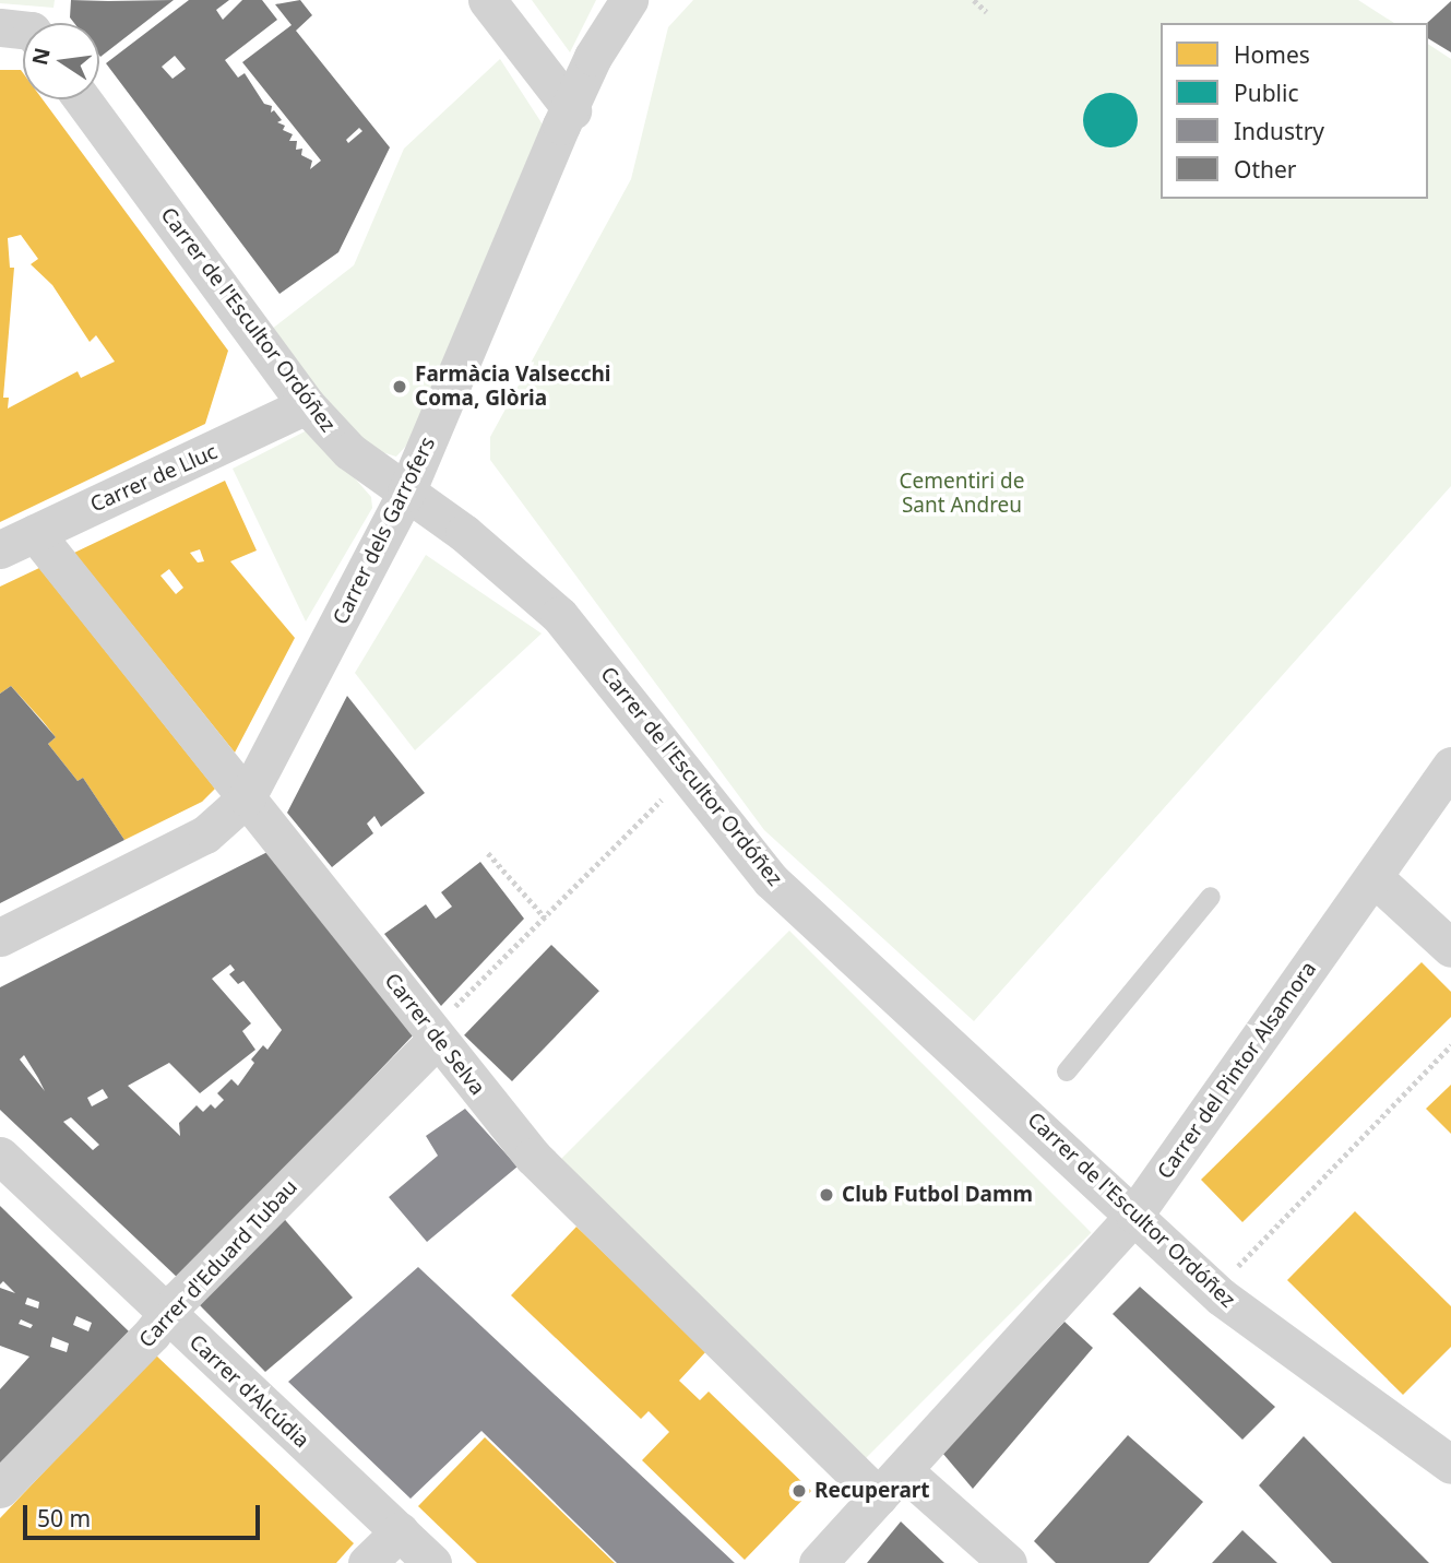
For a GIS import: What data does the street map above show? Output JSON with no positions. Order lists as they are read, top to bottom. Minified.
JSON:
{"streets":{"street":["Carrer de l'Escultor Ordóñez","Carrer de Lluc","Carrer dels Garrofers","Carrer de Selva","Carrer del Pintor Alsamora","Carrer d'Eduard Tubau","Carrer d'Alcúdia"]},"crossings":[["Carrer de l'Escultor Ordóñez","Carrer de Lluc"],["Carrer de l'Escultor Ordóñez","Carrer dels Garrofers"],["Carrer de l'Escultor Ordóñez","Carrer del Pintor Alsamora"],["Carrer de Lluc","Carrer de Selva"],["Carrer dels Garrofers","Carrer de Selva"],["Carrer de Selva","Carrer del Pintor Alsamora"],["Carrer de Selva","Carrer d'Eduard Tubau"],["Carrer d'Eduard Tubau","Carrer d'Alcúdia"]],"parks":["Cementiri de Sant Andreu"],"places":["Farmàcia Valsecchi Coma, Glòria","Club Futbol Damm","Recuperart"],"legend":["Homes","Public","Industry","Other"],"scale_bar":"50 m","north":"left"}
